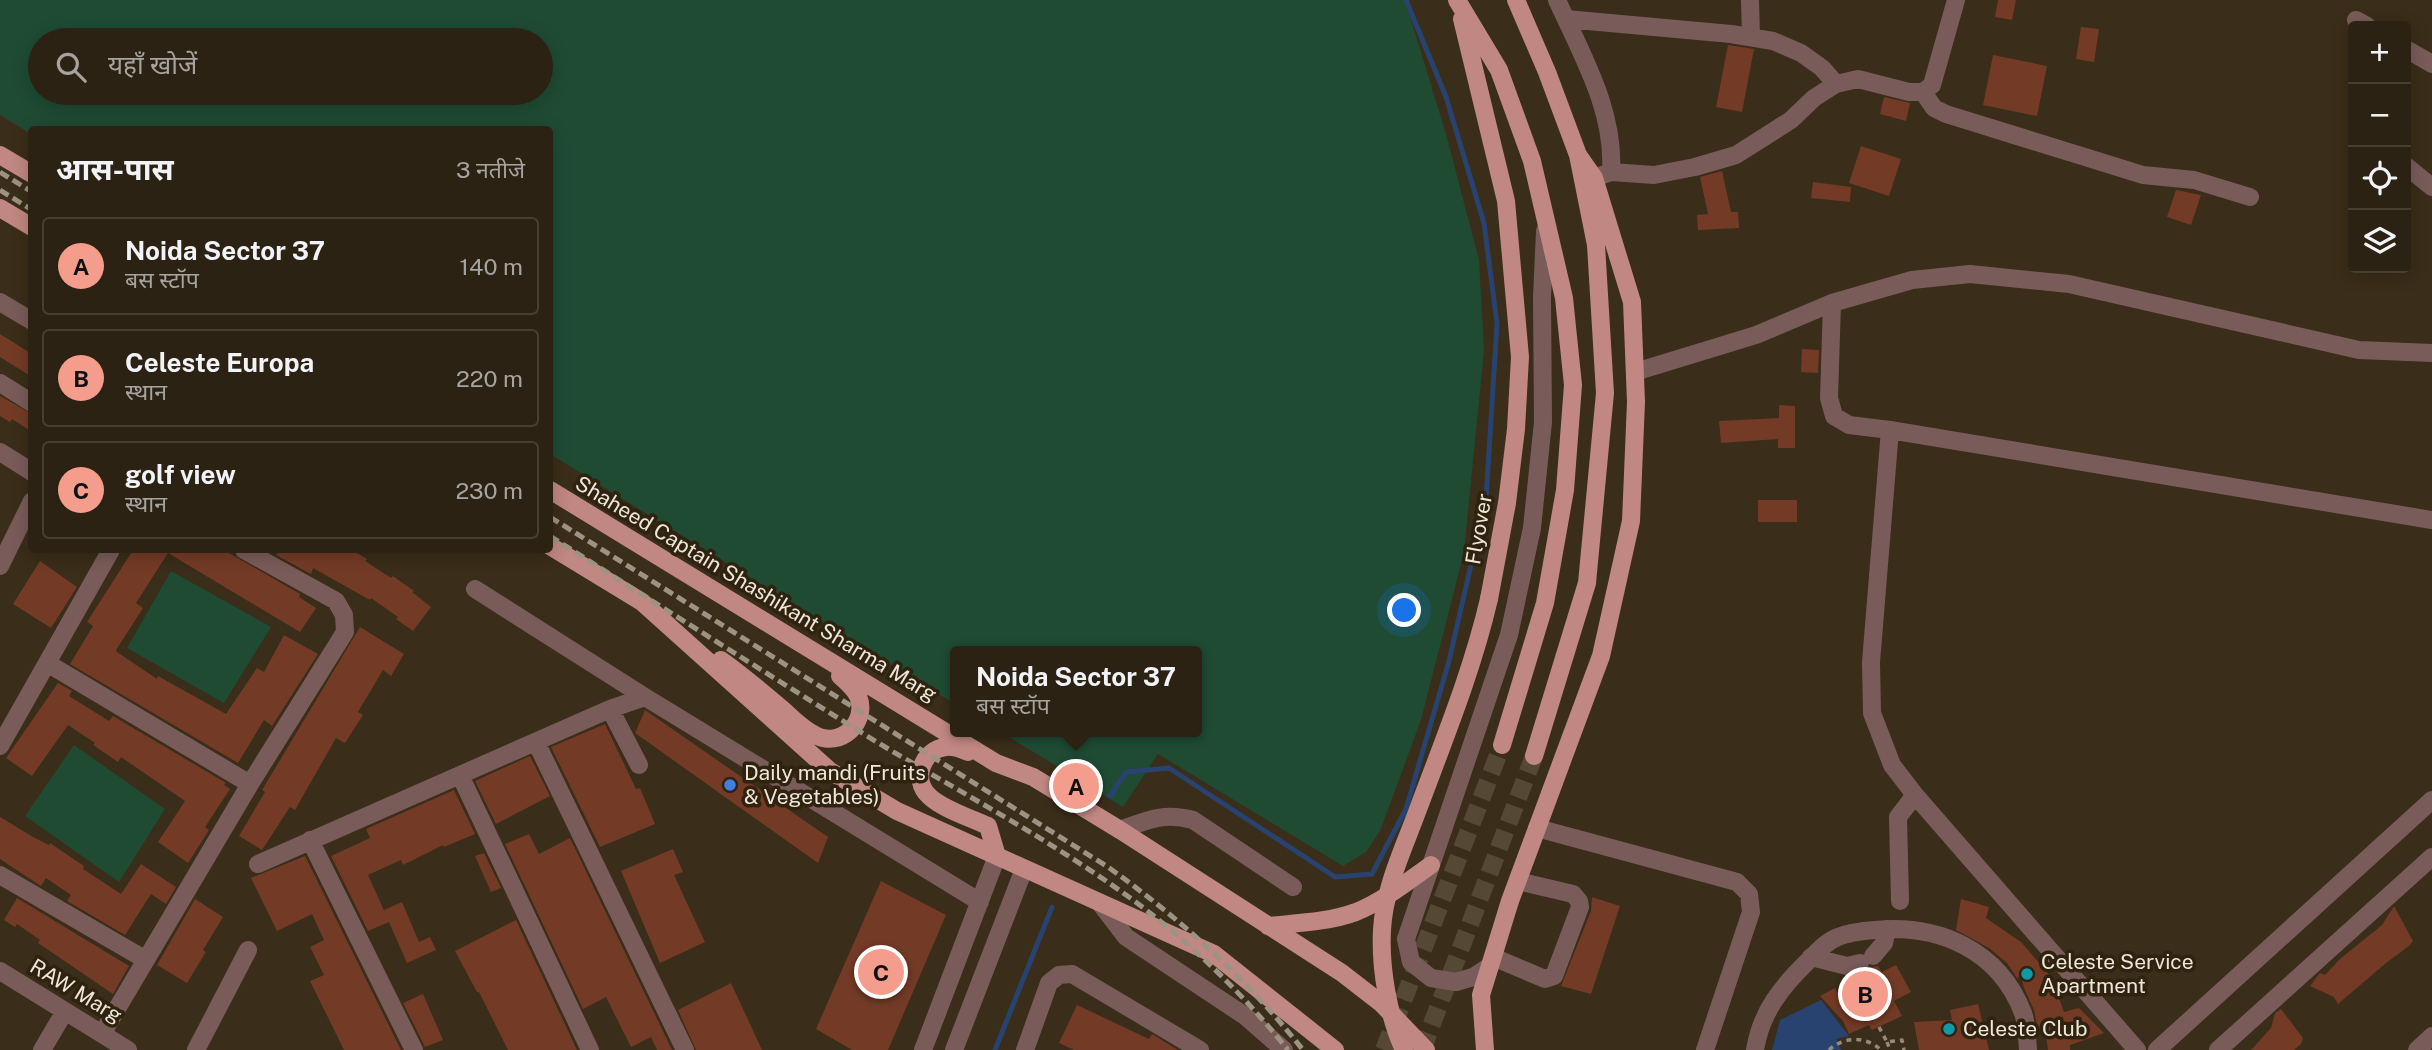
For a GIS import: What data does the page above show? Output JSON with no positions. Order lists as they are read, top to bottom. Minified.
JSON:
{"streets":{"main road":["Flyover","Shaheed Captain Shashikant Sharma Marg"],"street":["RAW Marg"]},"places":["Daily mandi (Fruits & Vegetables)","Celeste Service Apartment","Celeste Club"],"page":{"map_buttons":["+","−"],"search":"यहाँ खोजें","heading":["आस-पास","3 नतीजे"],"list":[{"mark":"A","name":"Noida Sector 37","note":"बस स्टॉप","value":"140 m"},{"mark":"B","name":"Celeste Europa","note":"स्थान","value":"220 m"},{"mark":"C","name":"golf view","note":"स्थान","value":"230 m"}],"popup":["Noida Sector 37","बस स्टॉप"],"pins":["A","C","B"]}}
